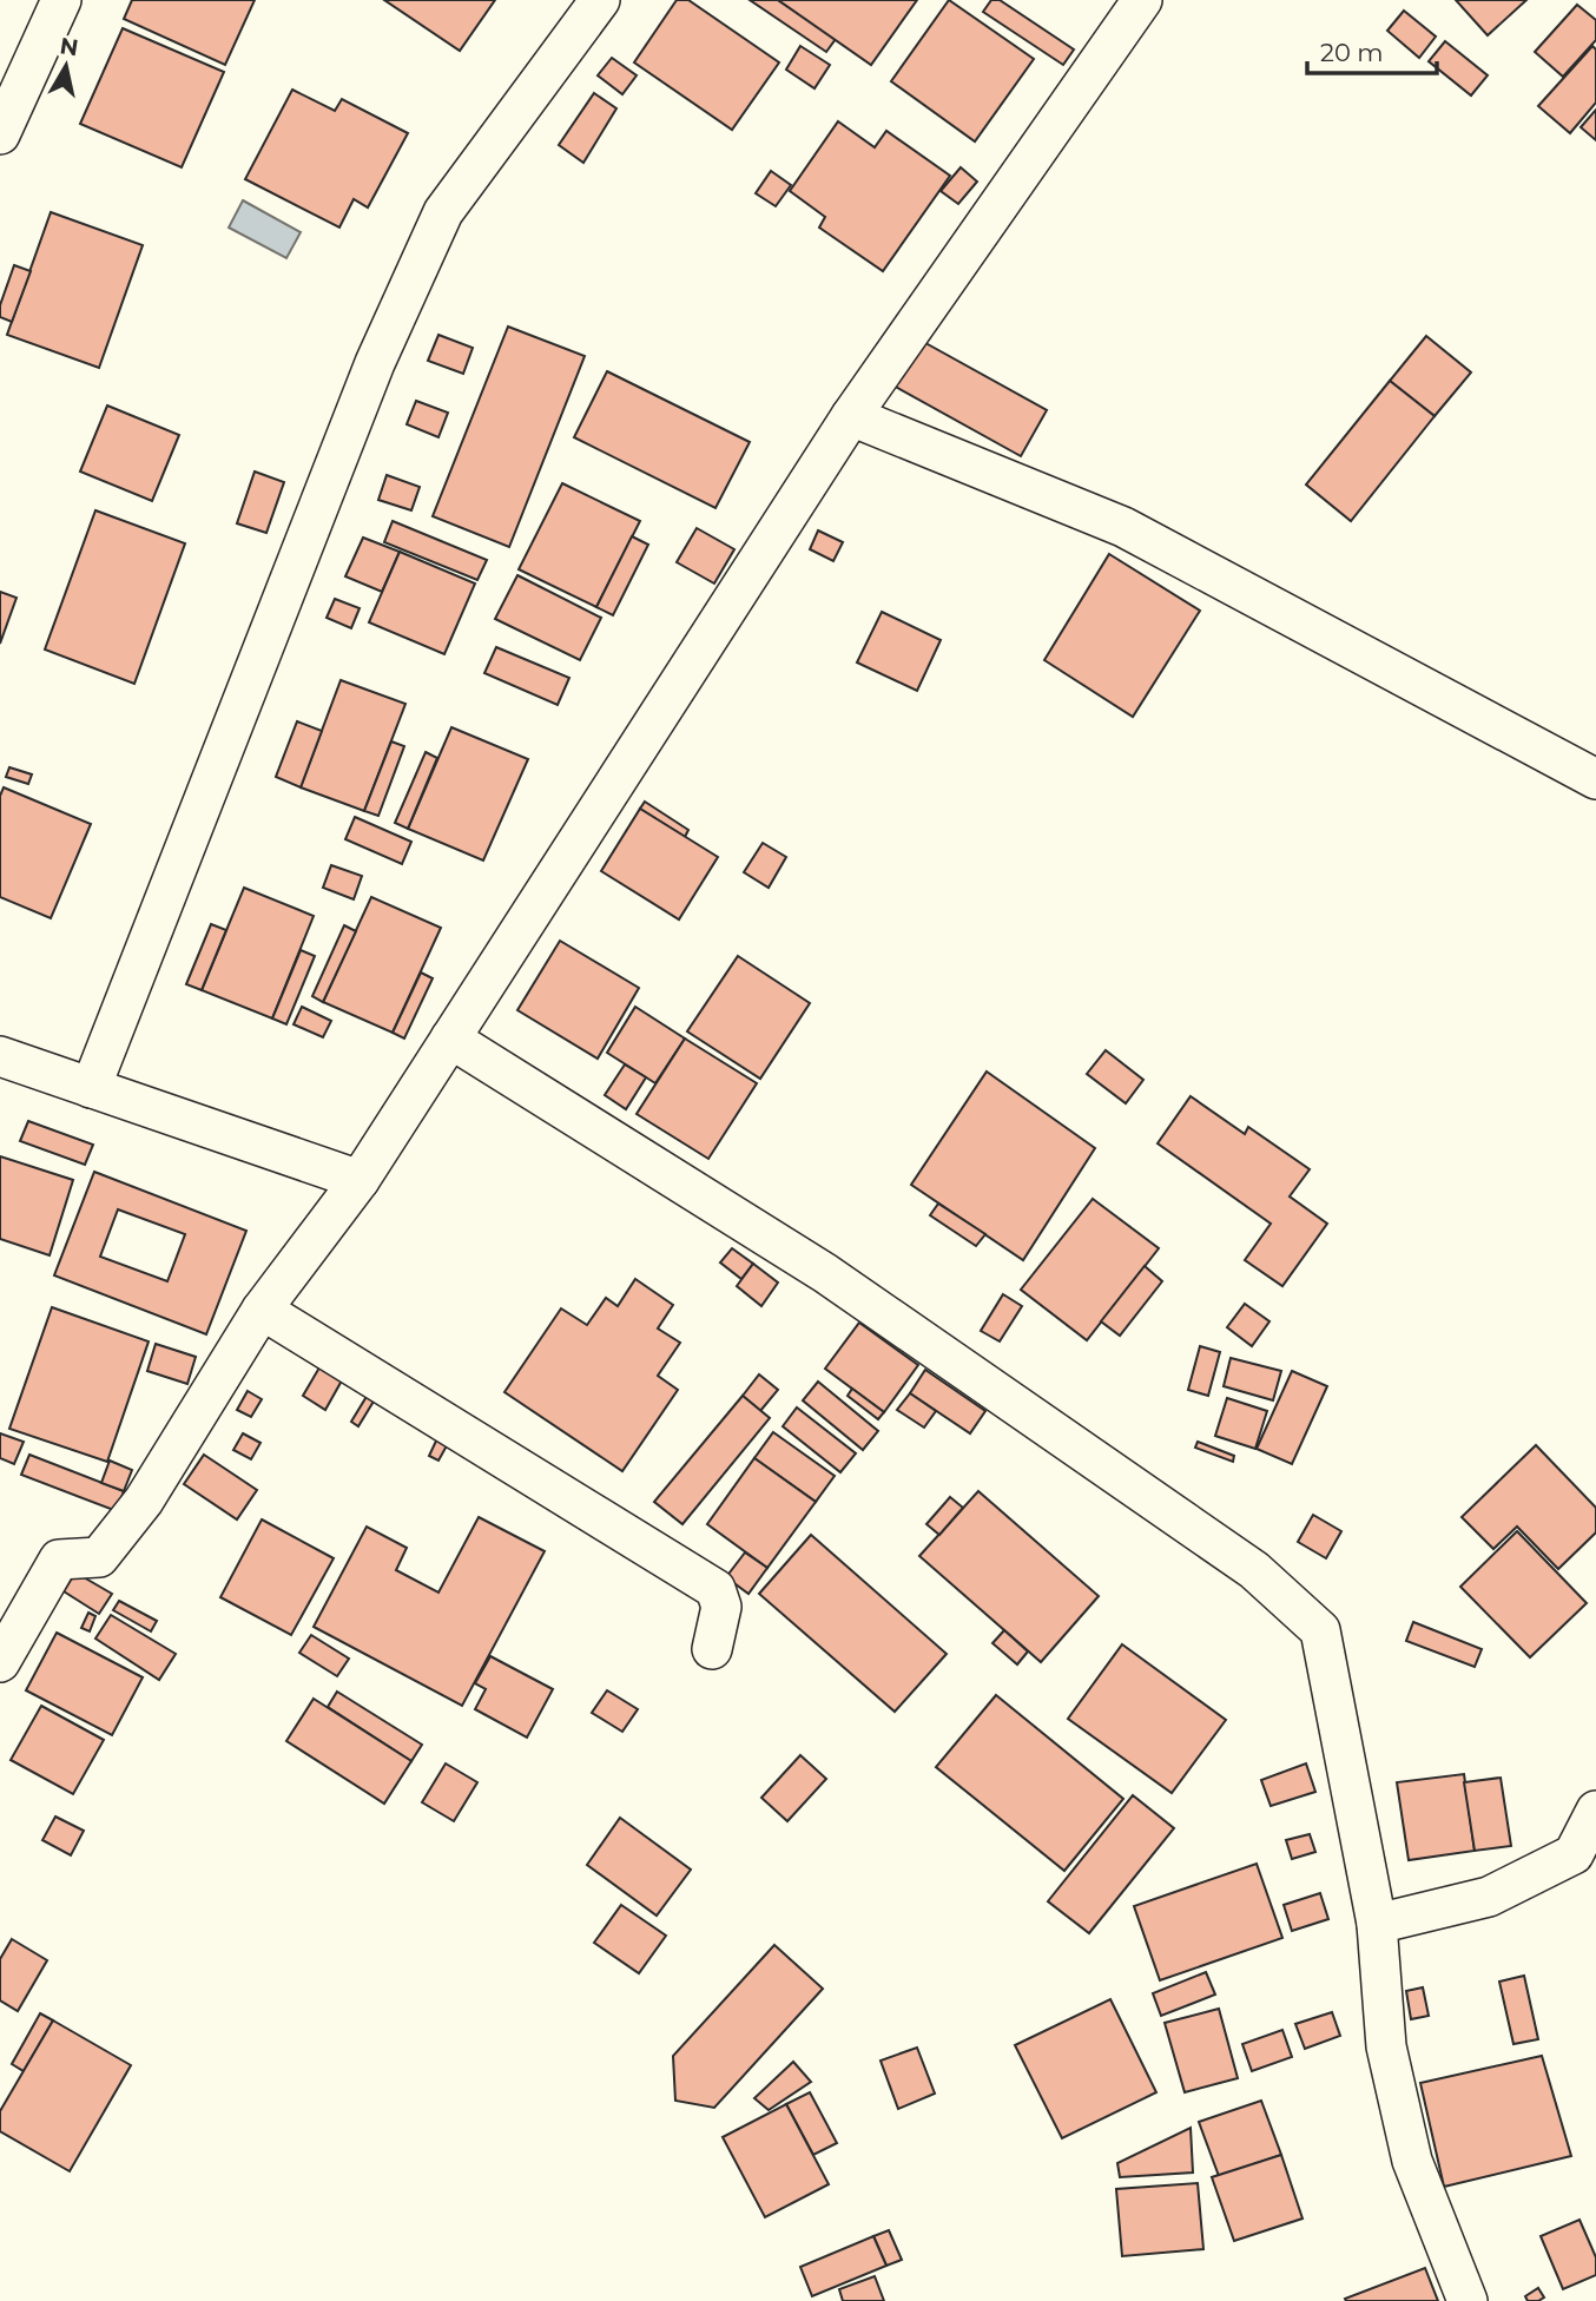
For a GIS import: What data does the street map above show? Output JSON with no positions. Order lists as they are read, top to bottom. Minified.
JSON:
{"scale_bar":"20 m","north":"top"}
